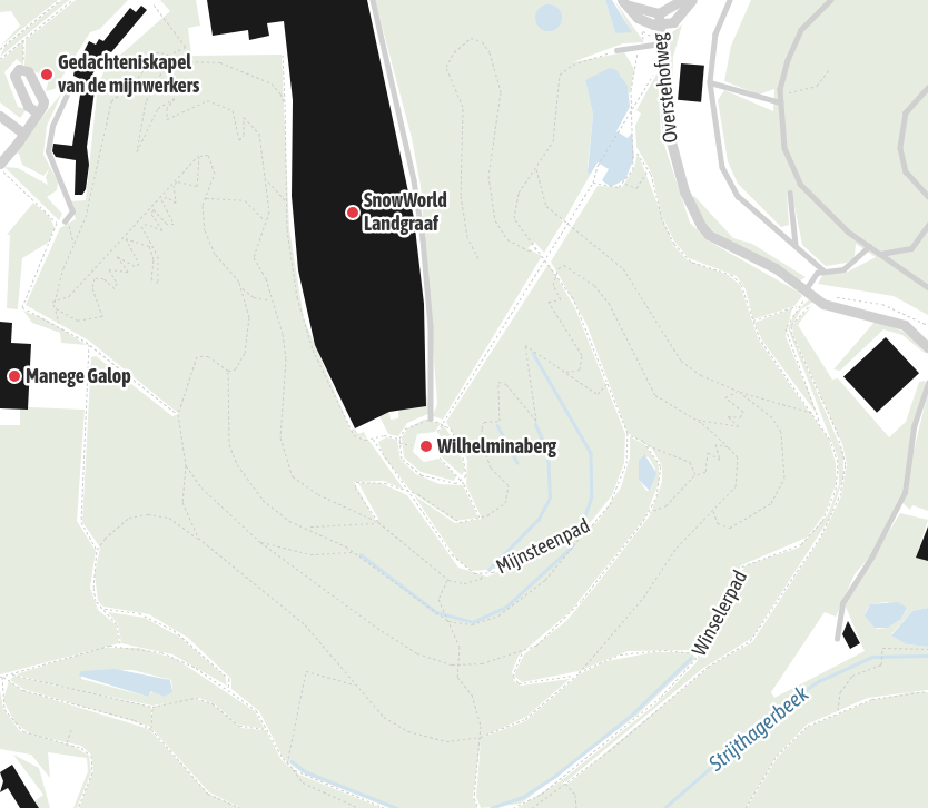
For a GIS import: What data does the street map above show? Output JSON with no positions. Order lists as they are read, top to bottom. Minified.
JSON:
{"streets":{"street":["Overstehofweg"],"path":["Mijnsteenpad","Winselerpad"]},"crossings":[["Overstehofweg","Winselerpad"]],"water":["Strijthagerbeek"],"places":["Gedachteniskapel van de mijnwerkers","SnowWorld Landgraaf","Manege Galop","Wilhelminaberg"]}
